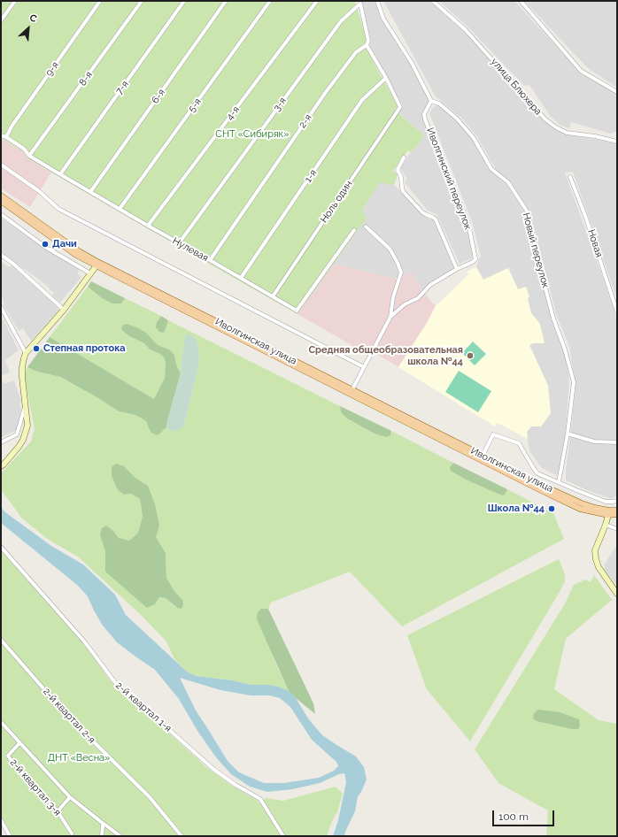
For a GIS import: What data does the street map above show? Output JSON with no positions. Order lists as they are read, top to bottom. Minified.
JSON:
{"streets":{"main road":["Иволгинская улица"],"street":["9-я","8-я","улица Блюхера","7-я","6-я","3-я","5-я","4-я","2-я","1-я","Иволгинский переулок","Ноль один","Новая","Нулевая","Новый переулок","2-й квартал 1-я","2-й квартал 2-я","2-й квартал 3-я"]},"crossings":[["9-я","Нулевая"],["8-я","Нулевая"],["7-я","Нулевая"],["6-я","Нулевая"],["3-я","2-я"],["3-я","Нулевая"],["5-я","Нулевая"],["4-я","Нулевая"],["2-я","Нулевая"],["1-я","Ноль один"],["1-я","Нулевая"],["Иволгинский переулок","Новый переулок"],["Иволгинский переулок","Иволгинская улица"],["Ноль один","Нулевая"]],"parks":["СНТ «Сибиряк»","ДНТ «Весна»"],"places":["Дачи","Степная протока","Средняя общеобразовательная школа №44","Школа №44"],"scale_bar":"100 m","north":"top right"}
